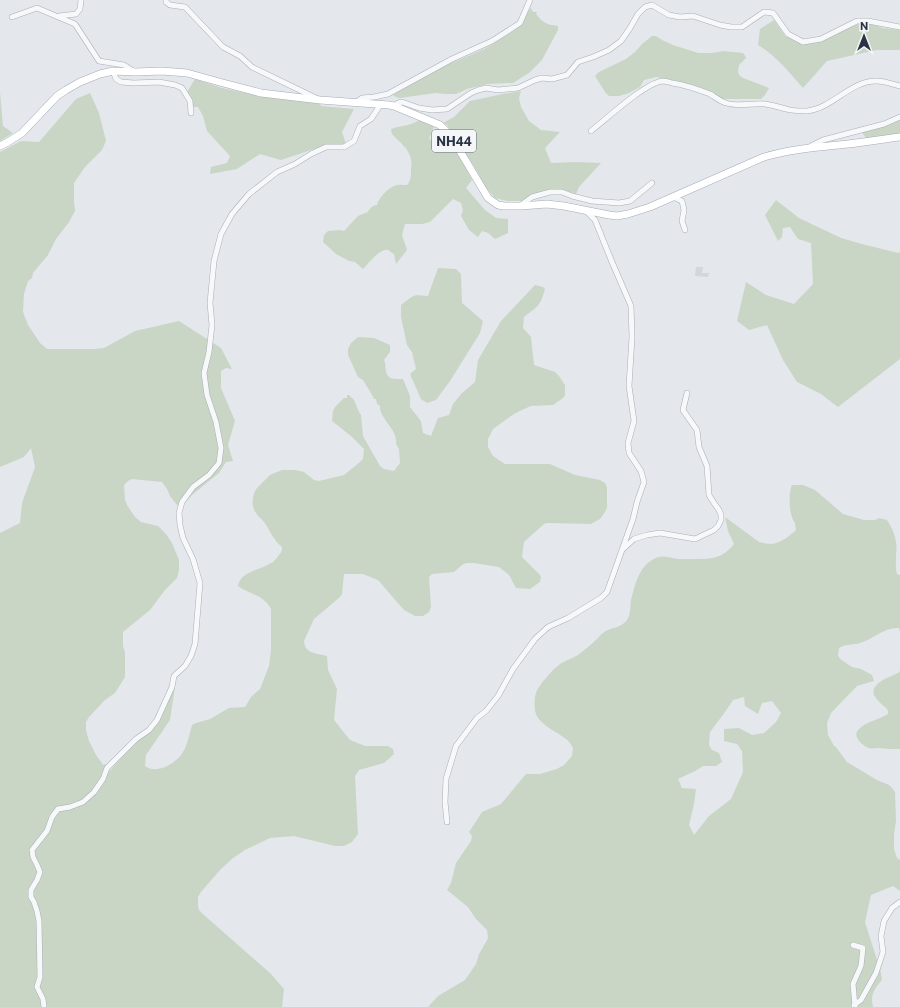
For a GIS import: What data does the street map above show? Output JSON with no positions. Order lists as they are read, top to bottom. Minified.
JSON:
{"streets":{"main road":["NH44"]},"north":"top"}
